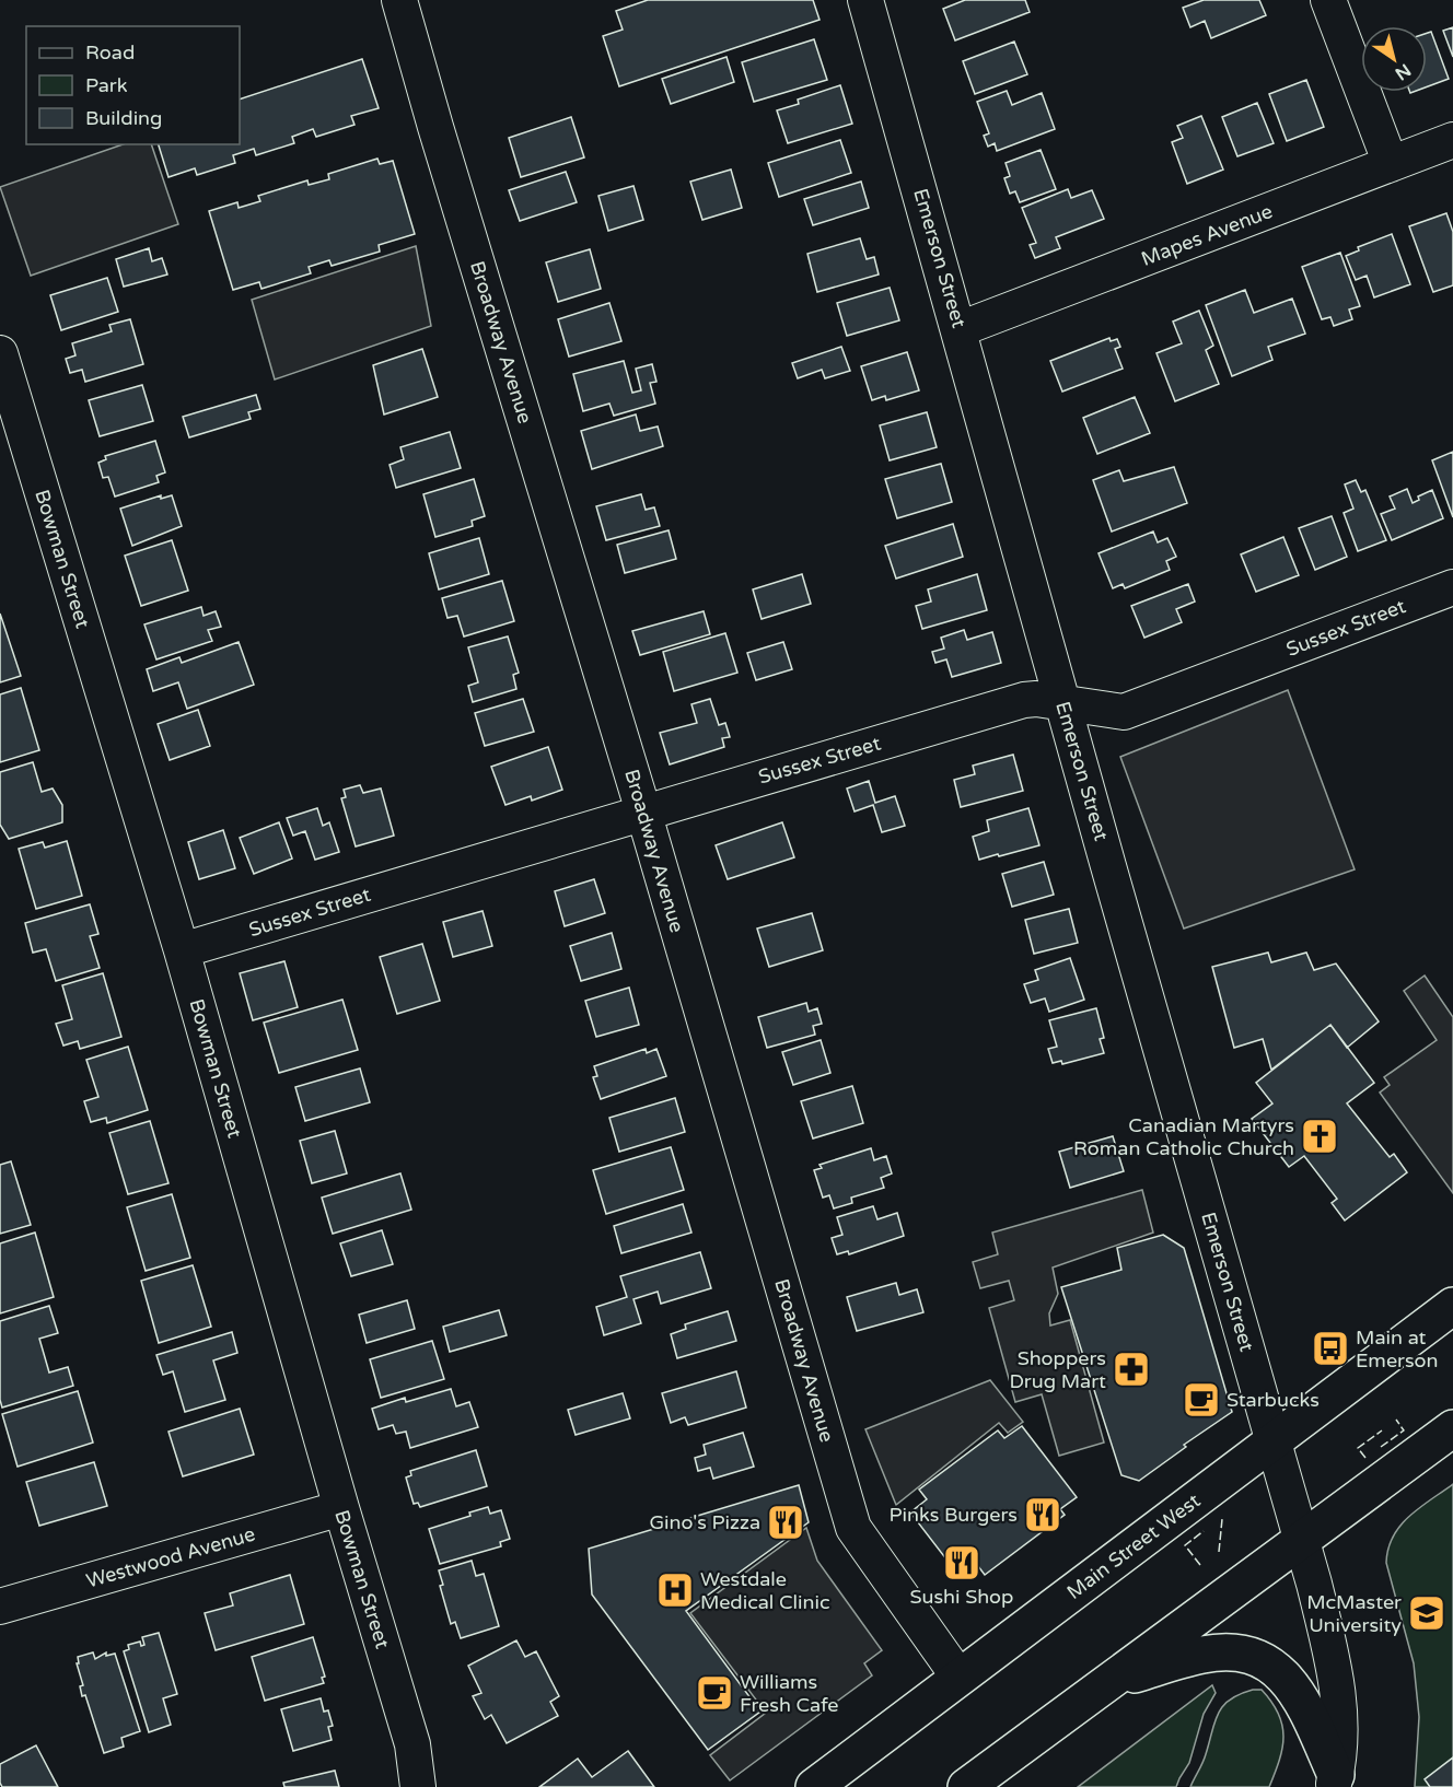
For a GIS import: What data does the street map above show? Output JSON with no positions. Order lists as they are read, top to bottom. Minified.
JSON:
{"streets":{"main road":["Main Street West"],"street":["Mapes Avenue","Emerson Street","Broadway Avenue","Bowman Street","Sussex Street","Westwood Avenue"]},"crossings":[["Mapes Avenue","Emerson Street"],["Emerson Street","Sussex Street"],["Emerson Street","Main Street West"],["Broadway Avenue","Sussex Street"],["Broadway Avenue","Main Street West"],["Bowman Street","Sussex Street"],["Bowman Street","Westwood Avenue"]],"places":{"church":["Canadian Martyrs Roman Catholic Church"],"bus stop":["Main at Emerson"],"pharmacy":["Shoppers Drug Mart"],"cafe":["Starbucks","Williams Fresh Cafe"],"restaurant":["Pinks Burgers","Gino's Pizza","Sushi Shop"],"hospital":["Westdale Medical Clinic"],"school or university":["McMaster University"]},"legend":["Road","Park","Building"],"north":"bottom right"}
